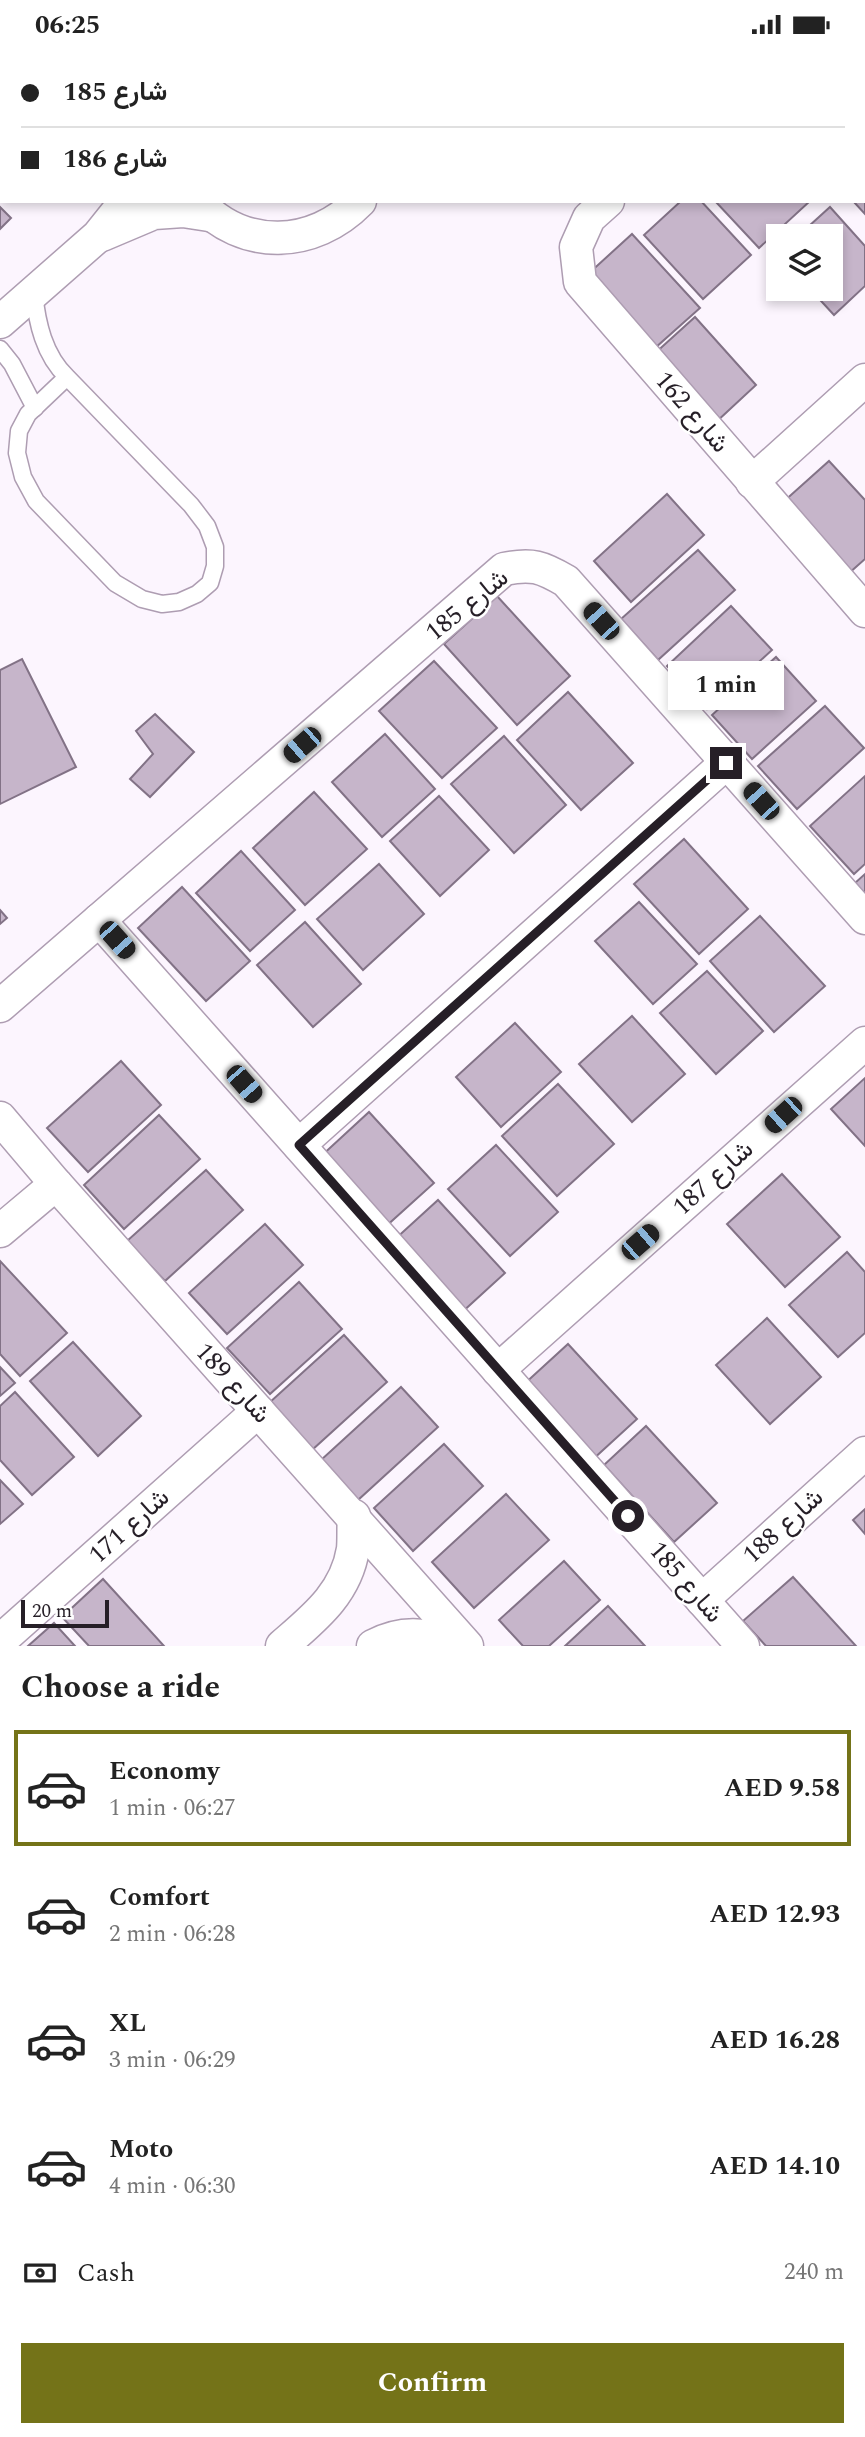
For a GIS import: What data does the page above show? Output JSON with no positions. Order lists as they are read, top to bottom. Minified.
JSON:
{"streets":{"street":["شارع 162","شارع 185","شارع 187","شارع 189","شارع 171","شارع 188"]},"crossings":[["شارع 185","شارع 187"],["شارع 185","شارع 188"],["شارع 189","شارع 171"]],"scale_bar":"20 m","page":{"status":"06:25","banner":["شارع 185","شارع 186"],"bubble":"1 min","scale":"20 m","heading":"Choose a ride","list":[{"name":"Economy","note":"1 min · 06:27","value":"AED 9.58"},{"name":"Comfort","note":"2 min · 06:28","value":"AED 12.93"},{"name":"XL","note":"3 min · 06:29","value":"AED 16.28"},{"name":"Moto","note":"4 min · 06:30","value":"AED 14.10"}],"pay":["Cash","240 m"],"buttons":"Confirm"}}
